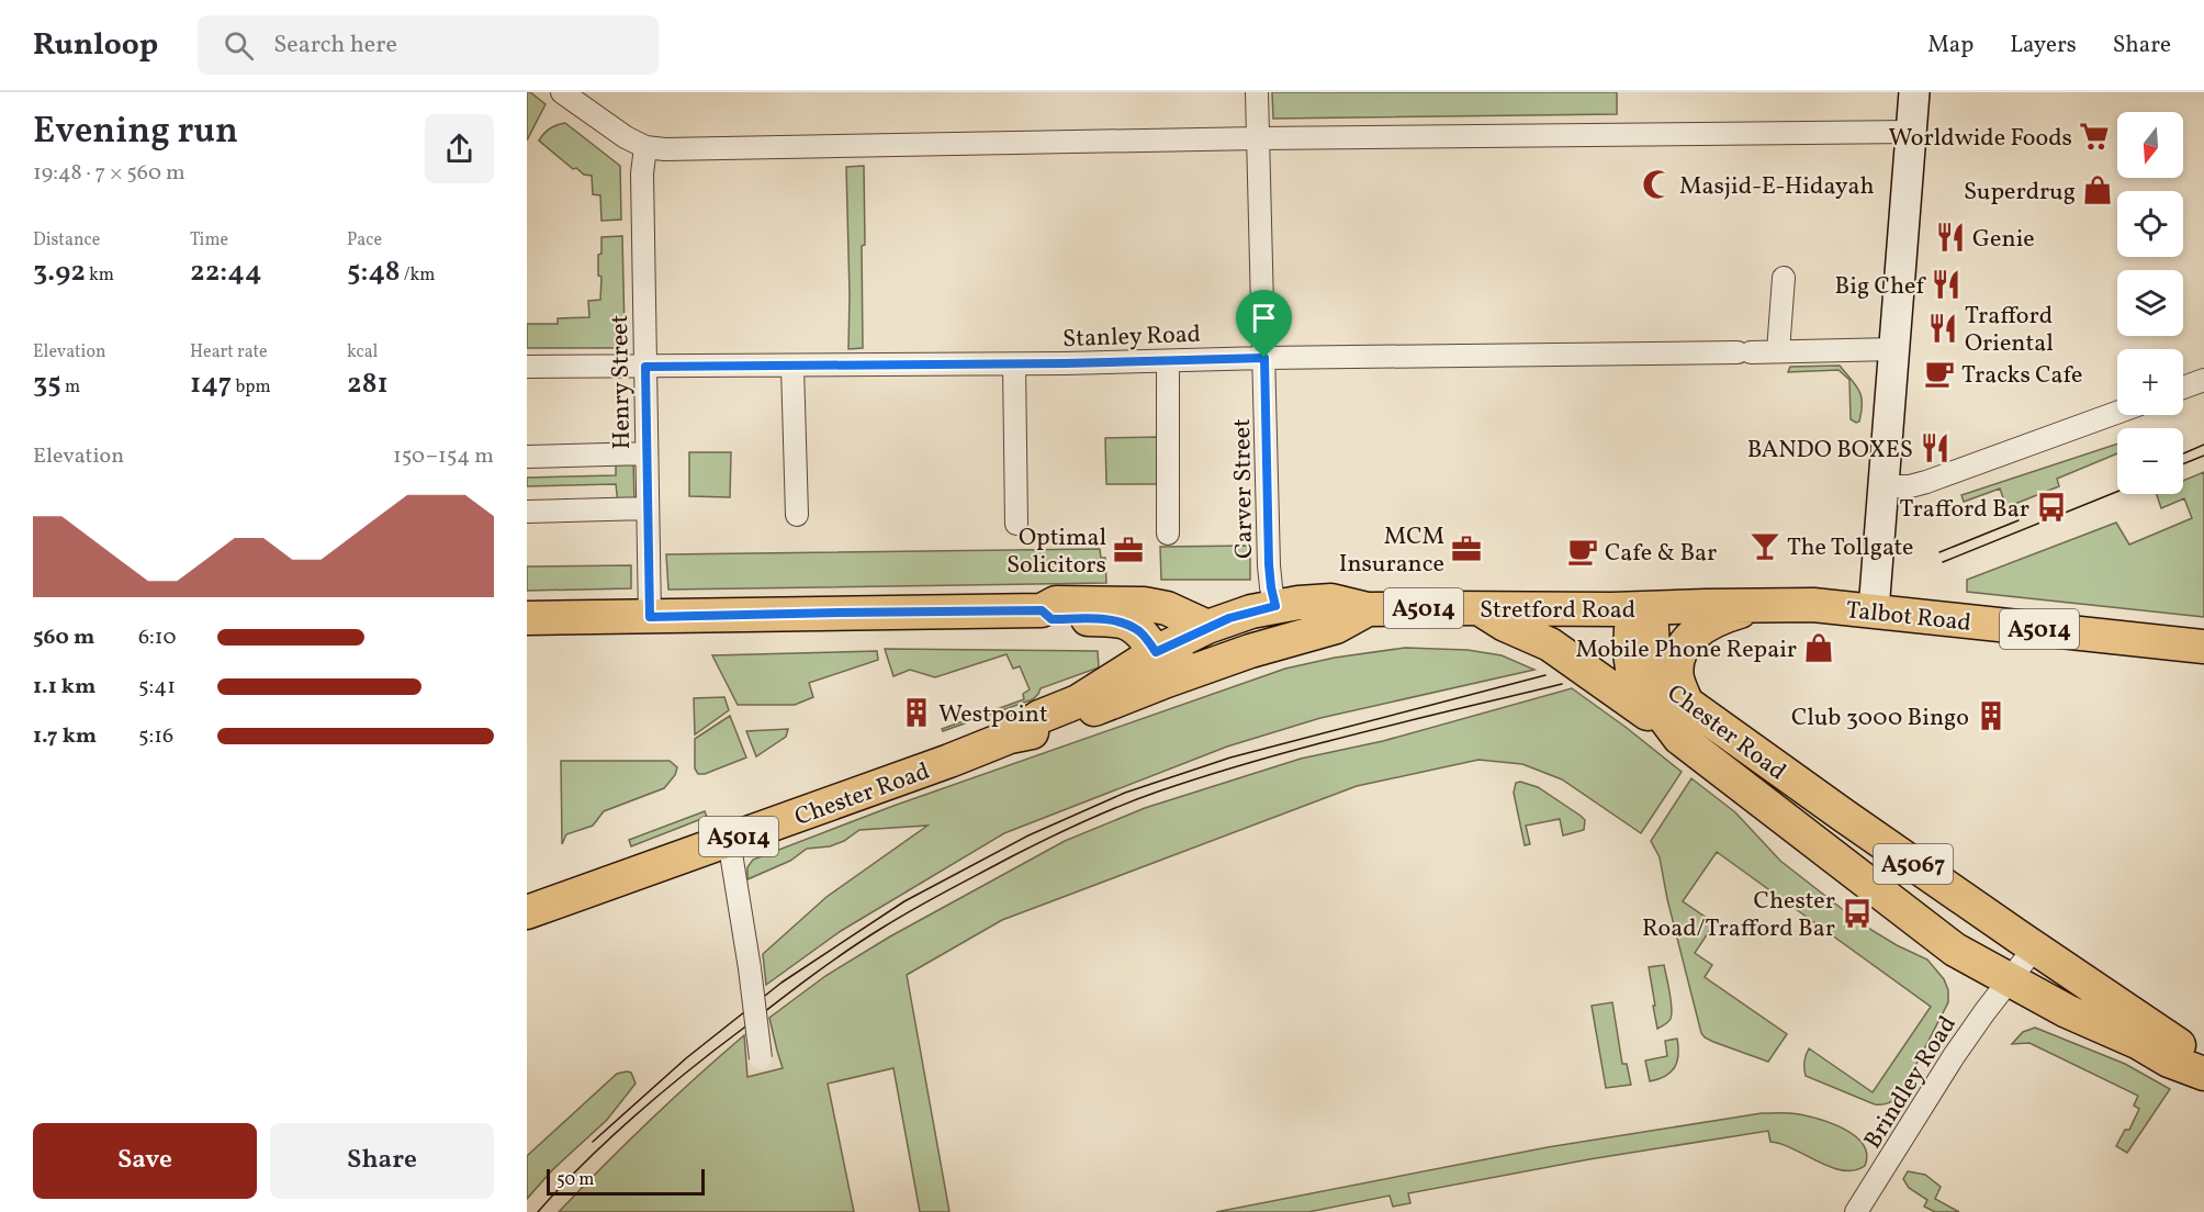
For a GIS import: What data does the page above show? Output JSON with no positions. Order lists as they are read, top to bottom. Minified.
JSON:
{"streets":{"main road":["A5014","Stretford Road","Talbot Road","Chester Road","A5067"],"street":["Stanley Road","Henry Street","Carver Street","Brindley Road"]},"crossings":[["Stanley Road","Henry Street"],["Stanley Road","Carver Street"],["Carver Street","Stretford Road"],["Stretford Road","Talbot Road"],["Stretford Road","Chester Road"],["Stretford Road","A5067"],["Talbot Road","Chester Road"],["Chester Road","A5067"],["Chester Road","Brindley Road"]],"places":{"supermarket":["Worldwide Foods"],"mosque":["Masjid-E-Hidayah"],"shop":["Superdrug","Mobile Phone Repair"],"restaurant":["Genie","Big Chef","Trafford Oriental","BANDO BOXES"],"cafe":["Tracks Cafe","Cafe & Bar"],"bus stop":["Trafford Bar","Chester Road/Trafford Bar"],"bar":["The Tollgate"],"office":["MCM Insurance","Optimal Solicitors"],"building":["Westpoint","Club 3000 Bingo"]},"scale_bar":"50 m","north":"bottom","page":{"header":"Runloop","search":"Search here","nav":["Map","Layers","Share"],"heading":["Evening run","19:48 · 7 × 560 m"],"map_buttons":["+","−"],"stats":[["Distance","3.92 km"],["Time","22:44"],["Pace","5:48 /km"],["Elevation","35 m"],["Heart rate","147 bpm"],["kcal","281"]],"chart":["Elevation","150–154 m"],"list":[{"name":"560 m","note":"6:10"},{"name":"1.1 km","note":"5:41"},{"name":"1.7 km","note":"5:16"}],"buttons":["Save","Share"],"scale":"50 m"}}
